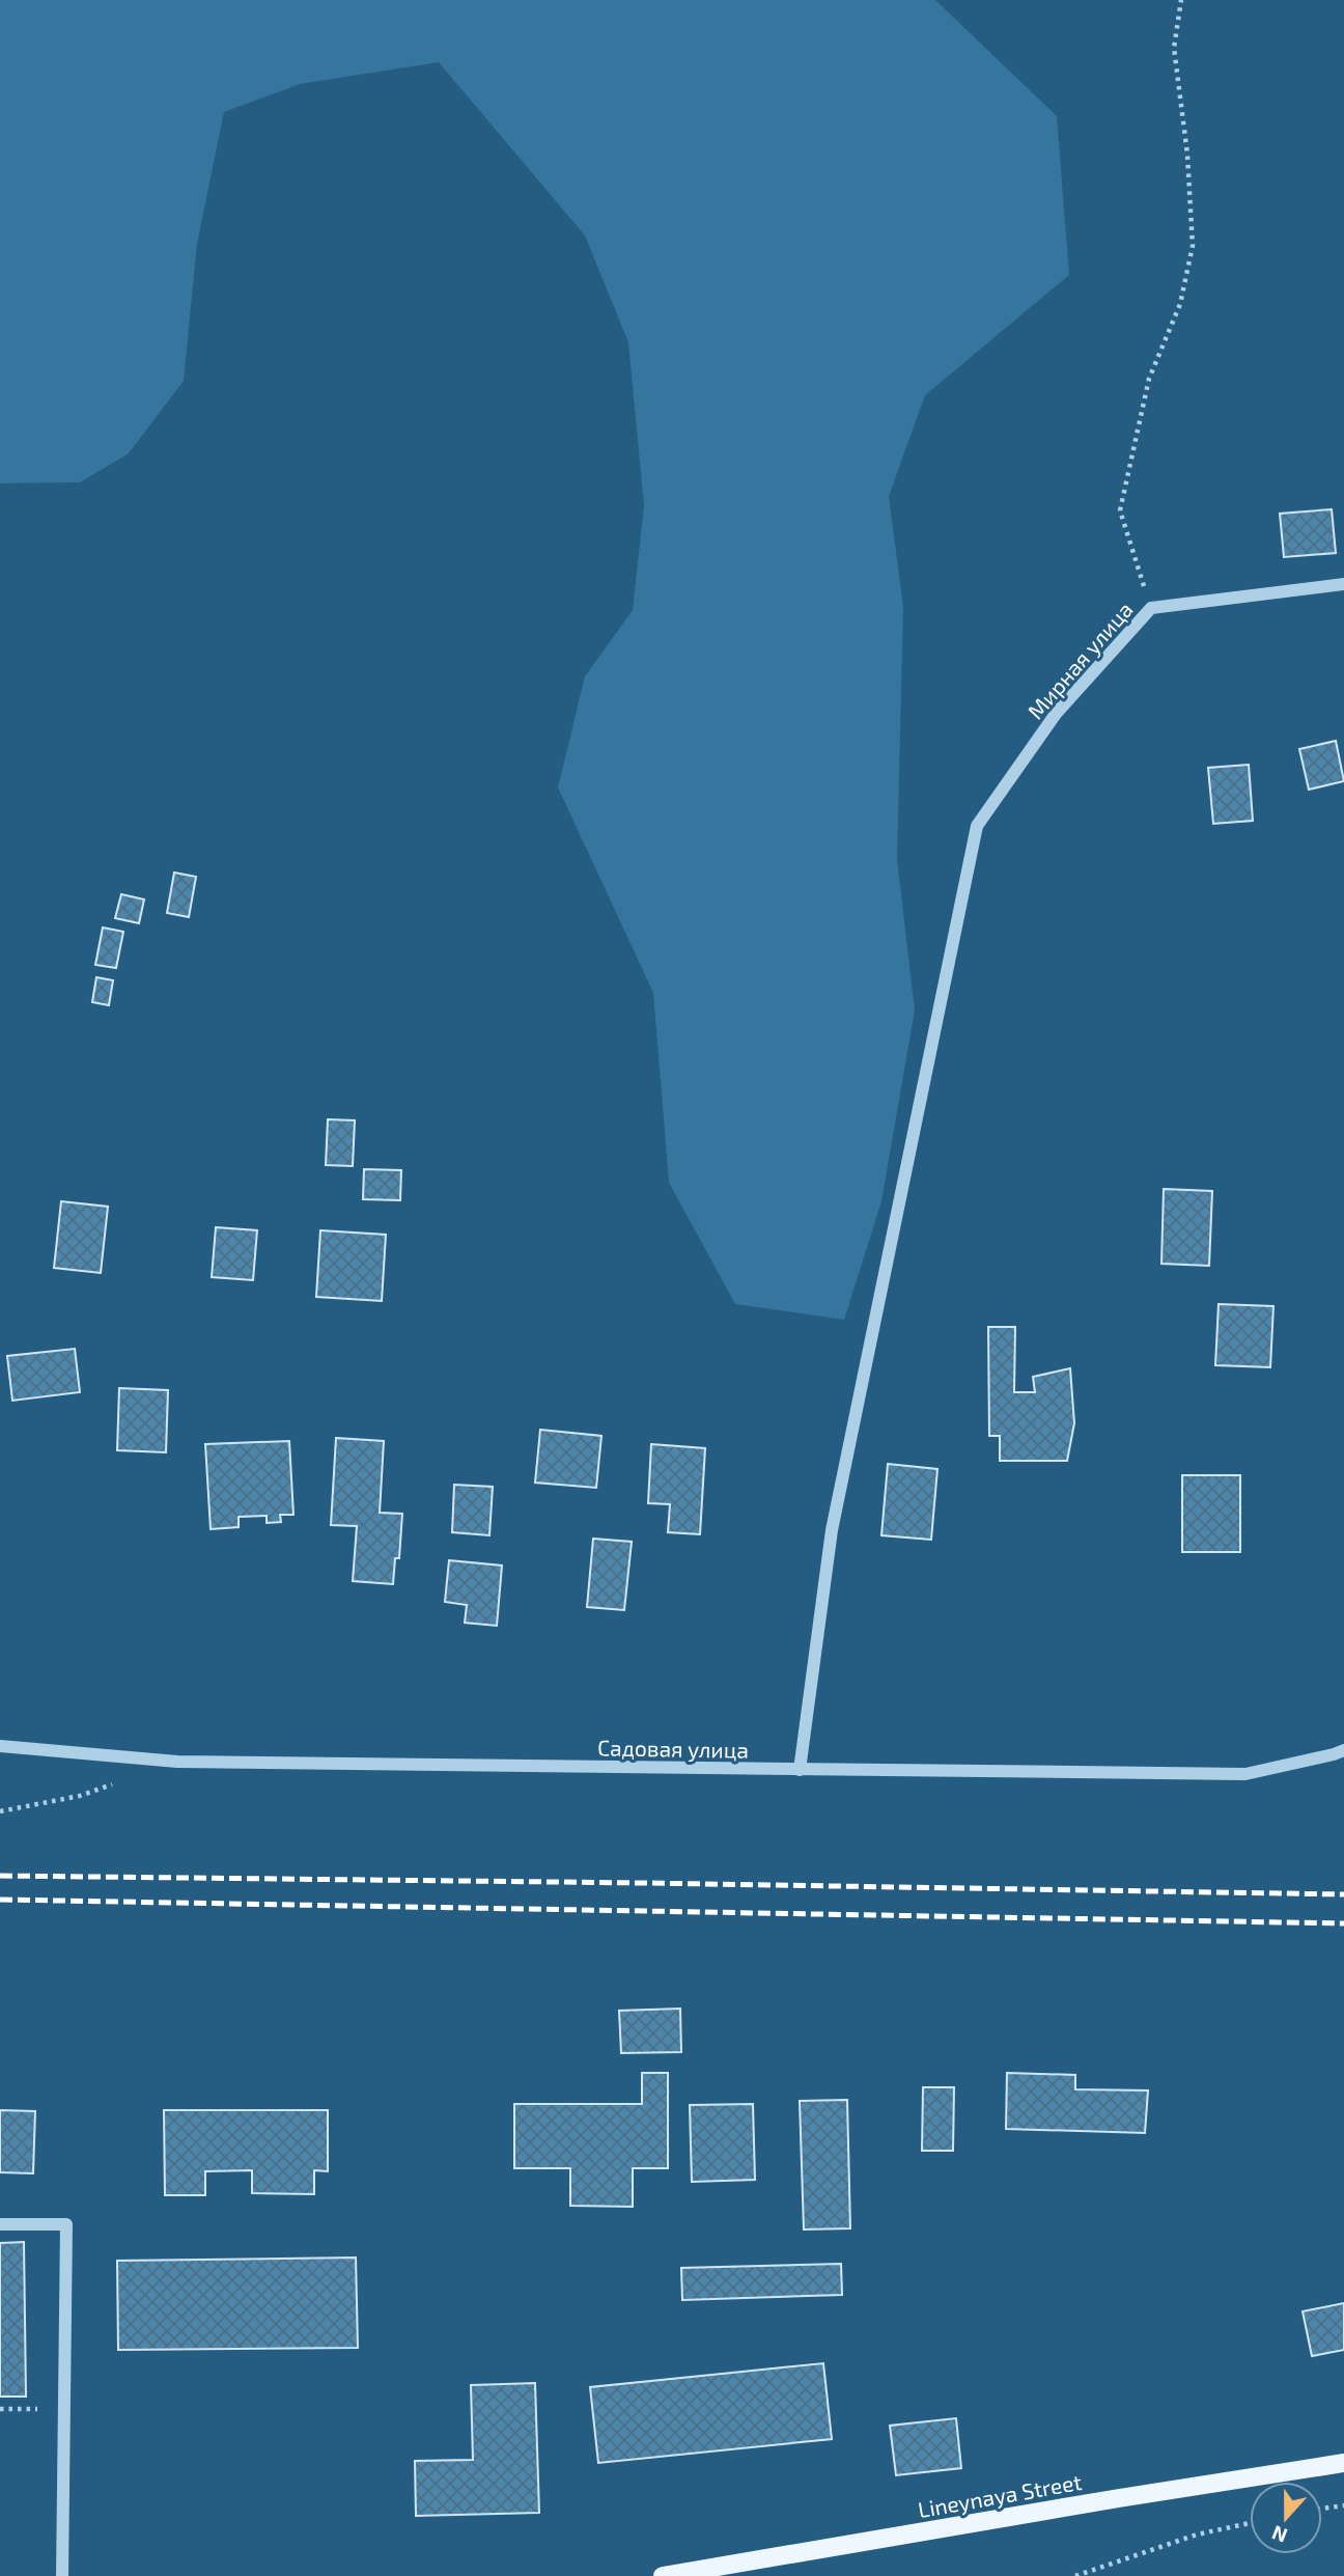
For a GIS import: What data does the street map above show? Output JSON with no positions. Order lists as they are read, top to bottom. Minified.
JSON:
{"streets":{"main road":["Lineynaya Street"],"street":["Мирная улица","Садовая улица"]},"crossings":[["Мирная улица","Садовая улица"]],"north":"bottom"}
